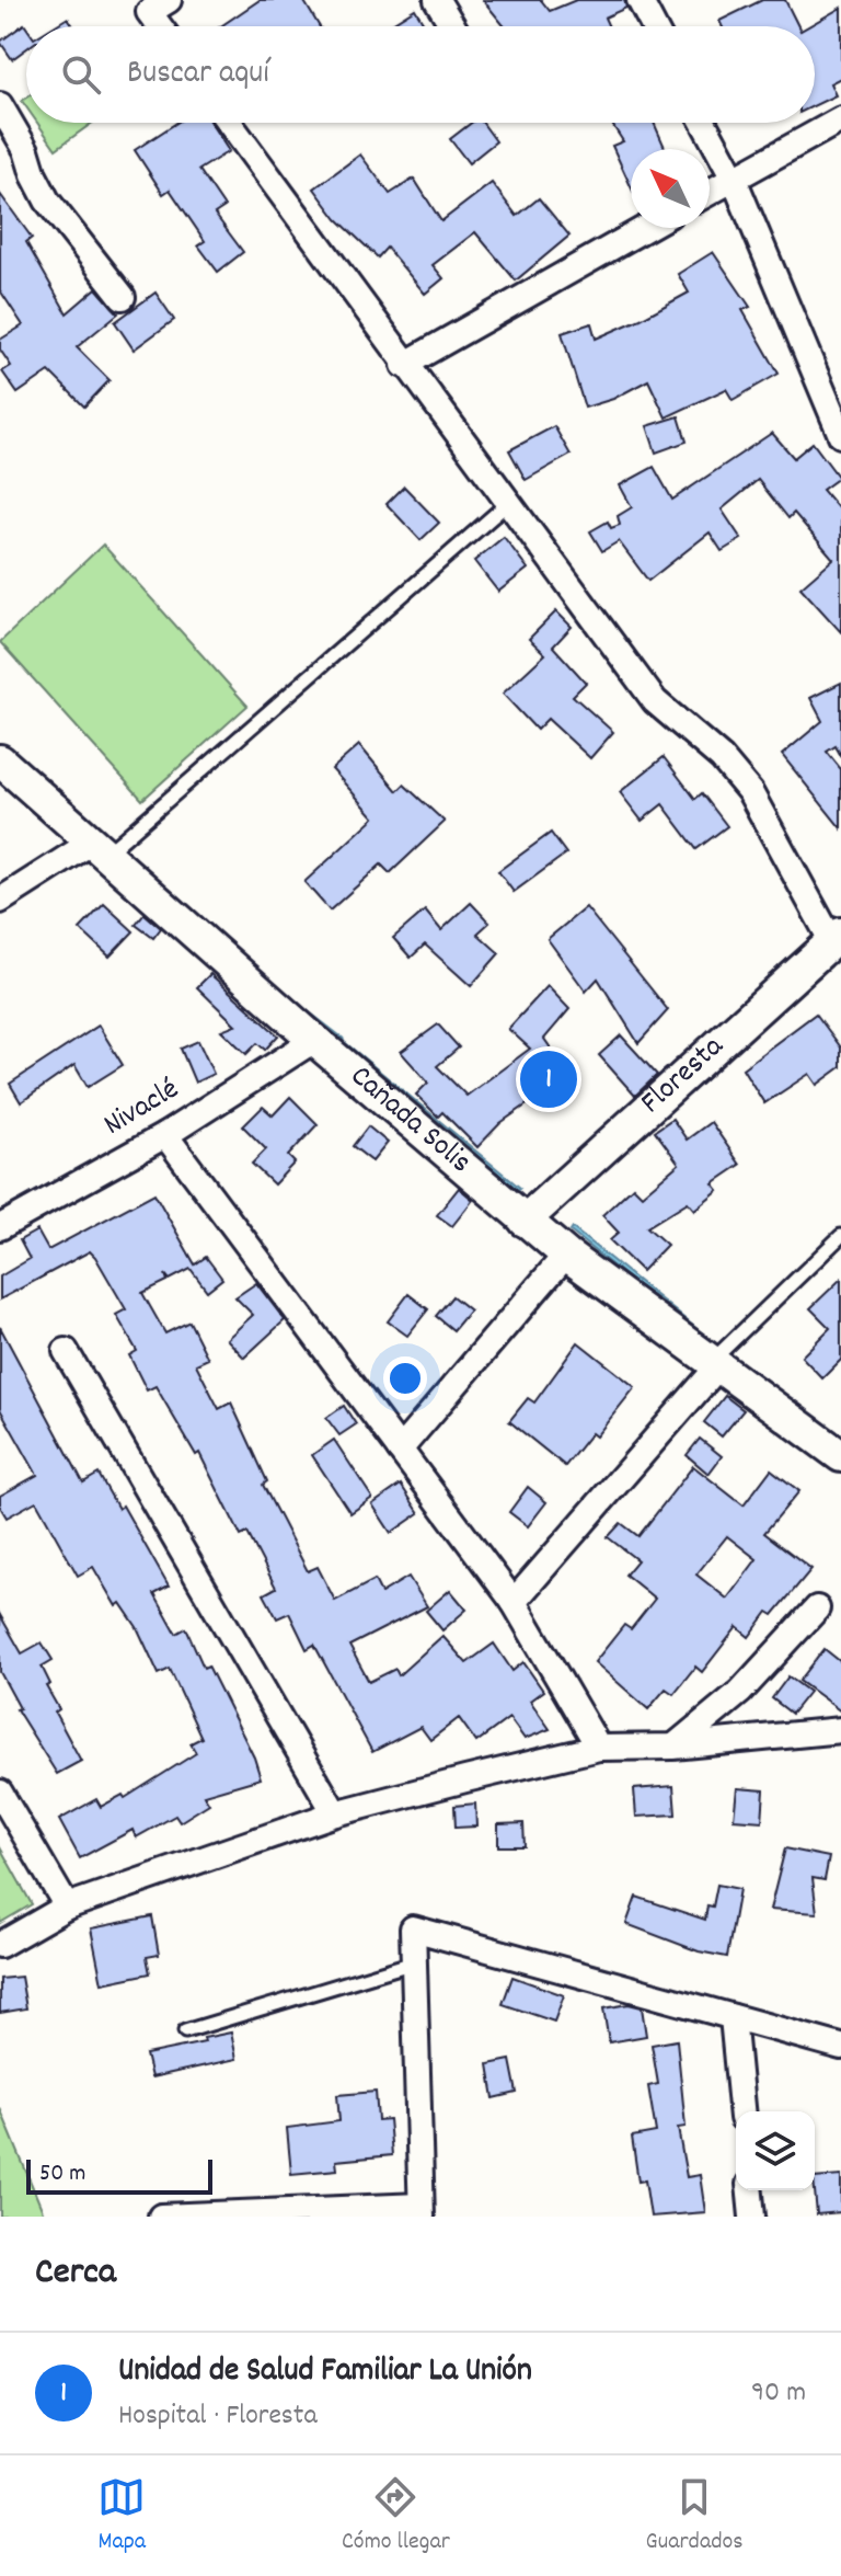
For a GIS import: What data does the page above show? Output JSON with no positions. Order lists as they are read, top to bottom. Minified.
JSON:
{"streets":{"street":["Floresta","Nivaclé","Cañada Solis"]},"crossings":[["Floresta","Cañada Solis"],["Nivaclé","Cañada Solis"]],"scale_bar":"50 m","north":"top left","page":{"search":"Buscar aquí","pins":"1","scale":"50 m","heading":"Cerca","list":[{"mark":"1","name":"Unidad de Salud Familiar La Unión","note":"Hospital · Floresta","value":"90 m"}],"nav":["Mapa","Cómo llegar","Guardados"]}}
